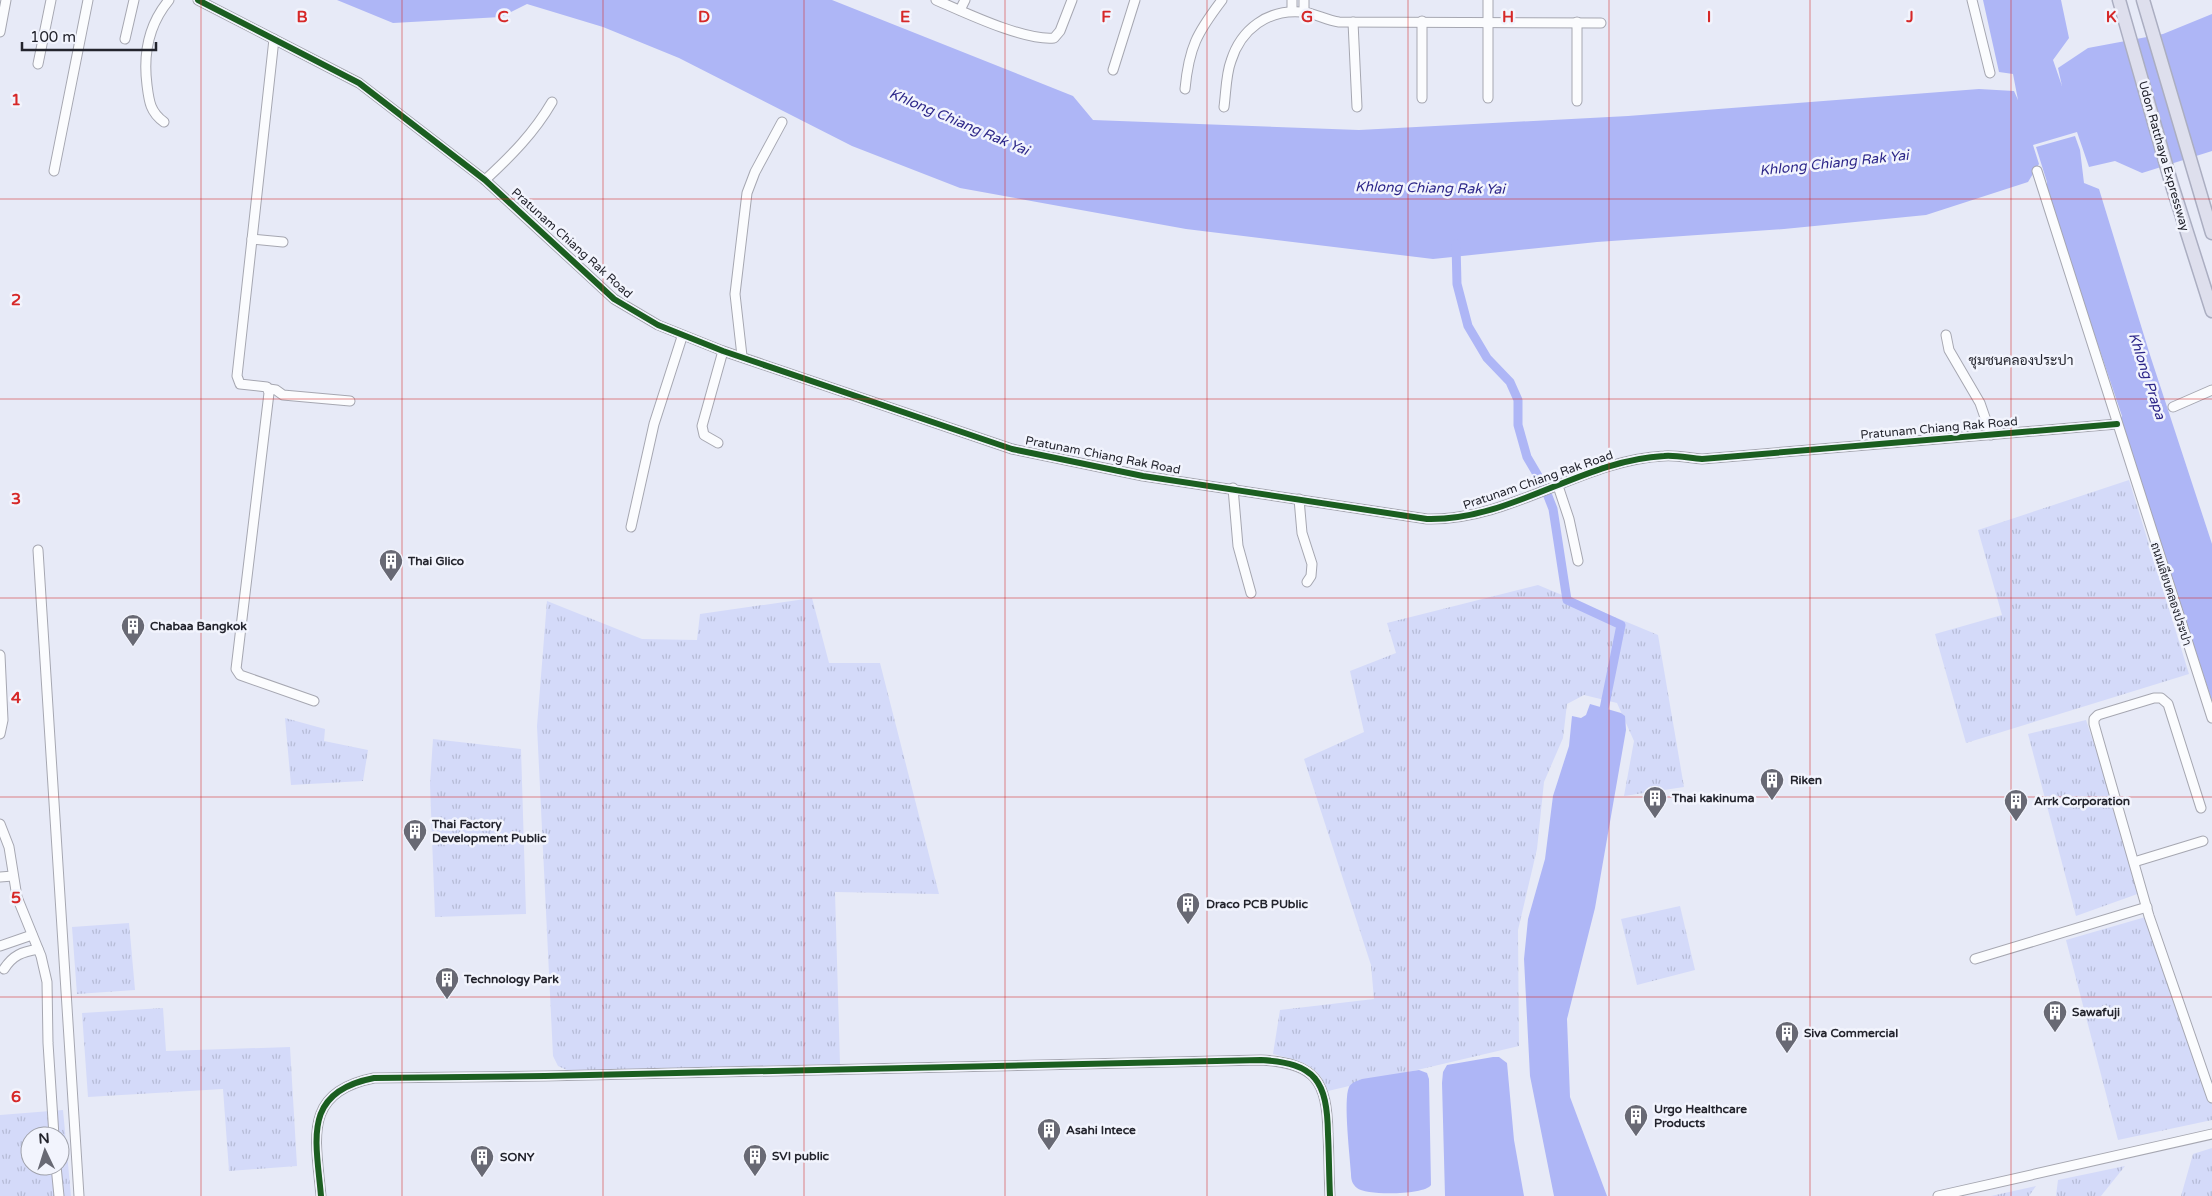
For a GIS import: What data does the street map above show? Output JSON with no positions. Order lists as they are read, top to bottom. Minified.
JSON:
{"streets":{"highway":["Udon Ratthaya Expressway"],"street":["Pratunam Chiang Rak Road","ถนนเลียบคลองประปา"]},"crossings":[["Pratunam Chiang Rak Road","ถนนเลียบคลองประปา"]],"districts":["ชุมชนคลองประปา"],"water":["Khlong Chiang Rak Yai","Khlong Prapa"],"places":{"building":["Thai Glico","Chabaa Bangkok","Riken","Thai kakinuma","Arrk Corporation","Thai Factory Development Public","Draco PCB PUblic","Technology Park","Sawafuji","Siva Commercial","Urgo Healthcare Products","Asahi Intece","SVI public","SONY"]},"scale_bar":"100 m","north":"top","grid":{"columns":["B","C","D","E","F","G","H","I","J","K"],"rows":["1","2","3","4","5","6"]}}
